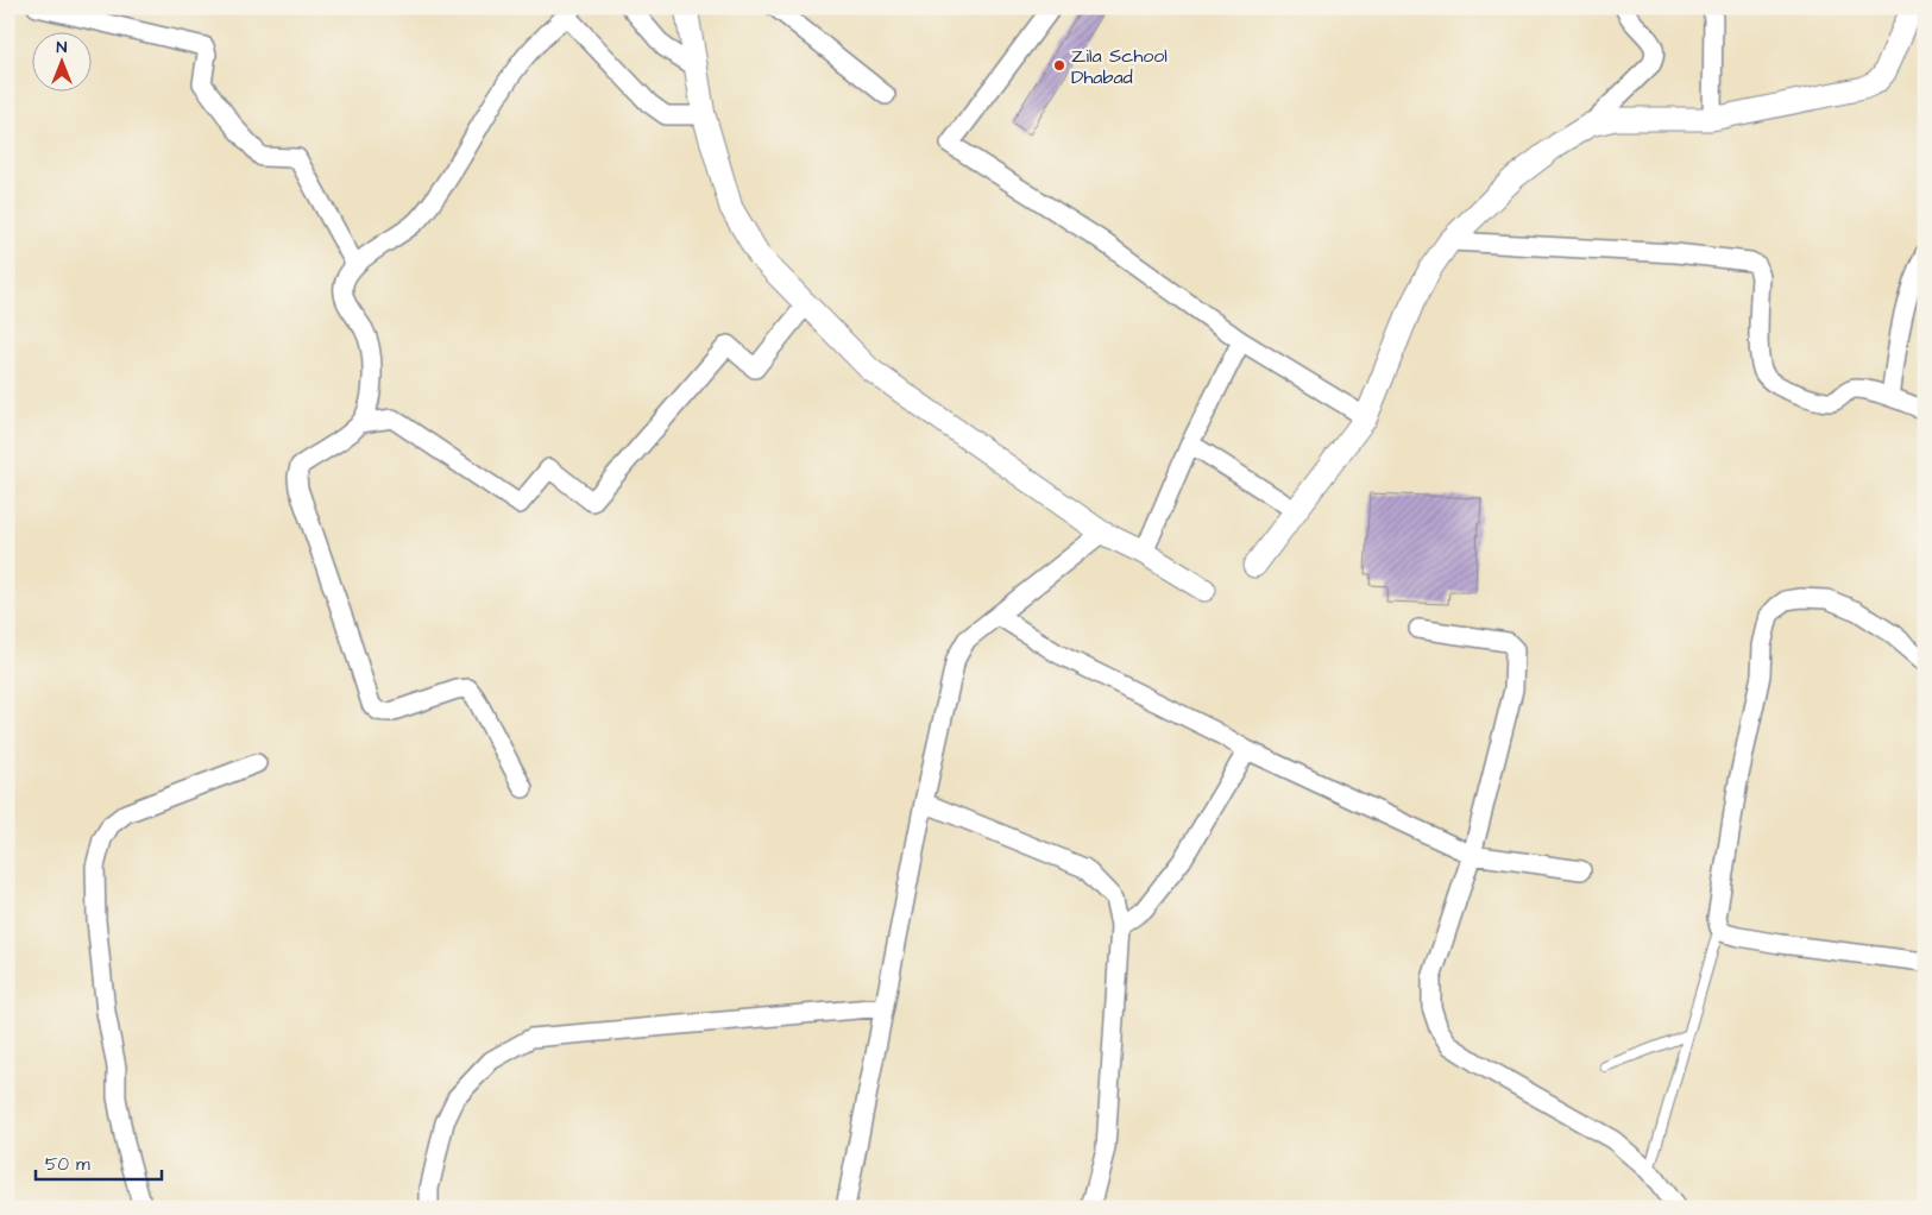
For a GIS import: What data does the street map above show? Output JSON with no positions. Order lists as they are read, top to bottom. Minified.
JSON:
{"places":["Zila School Dhabad"],"scale_bar":"50 m","north":"top"}
